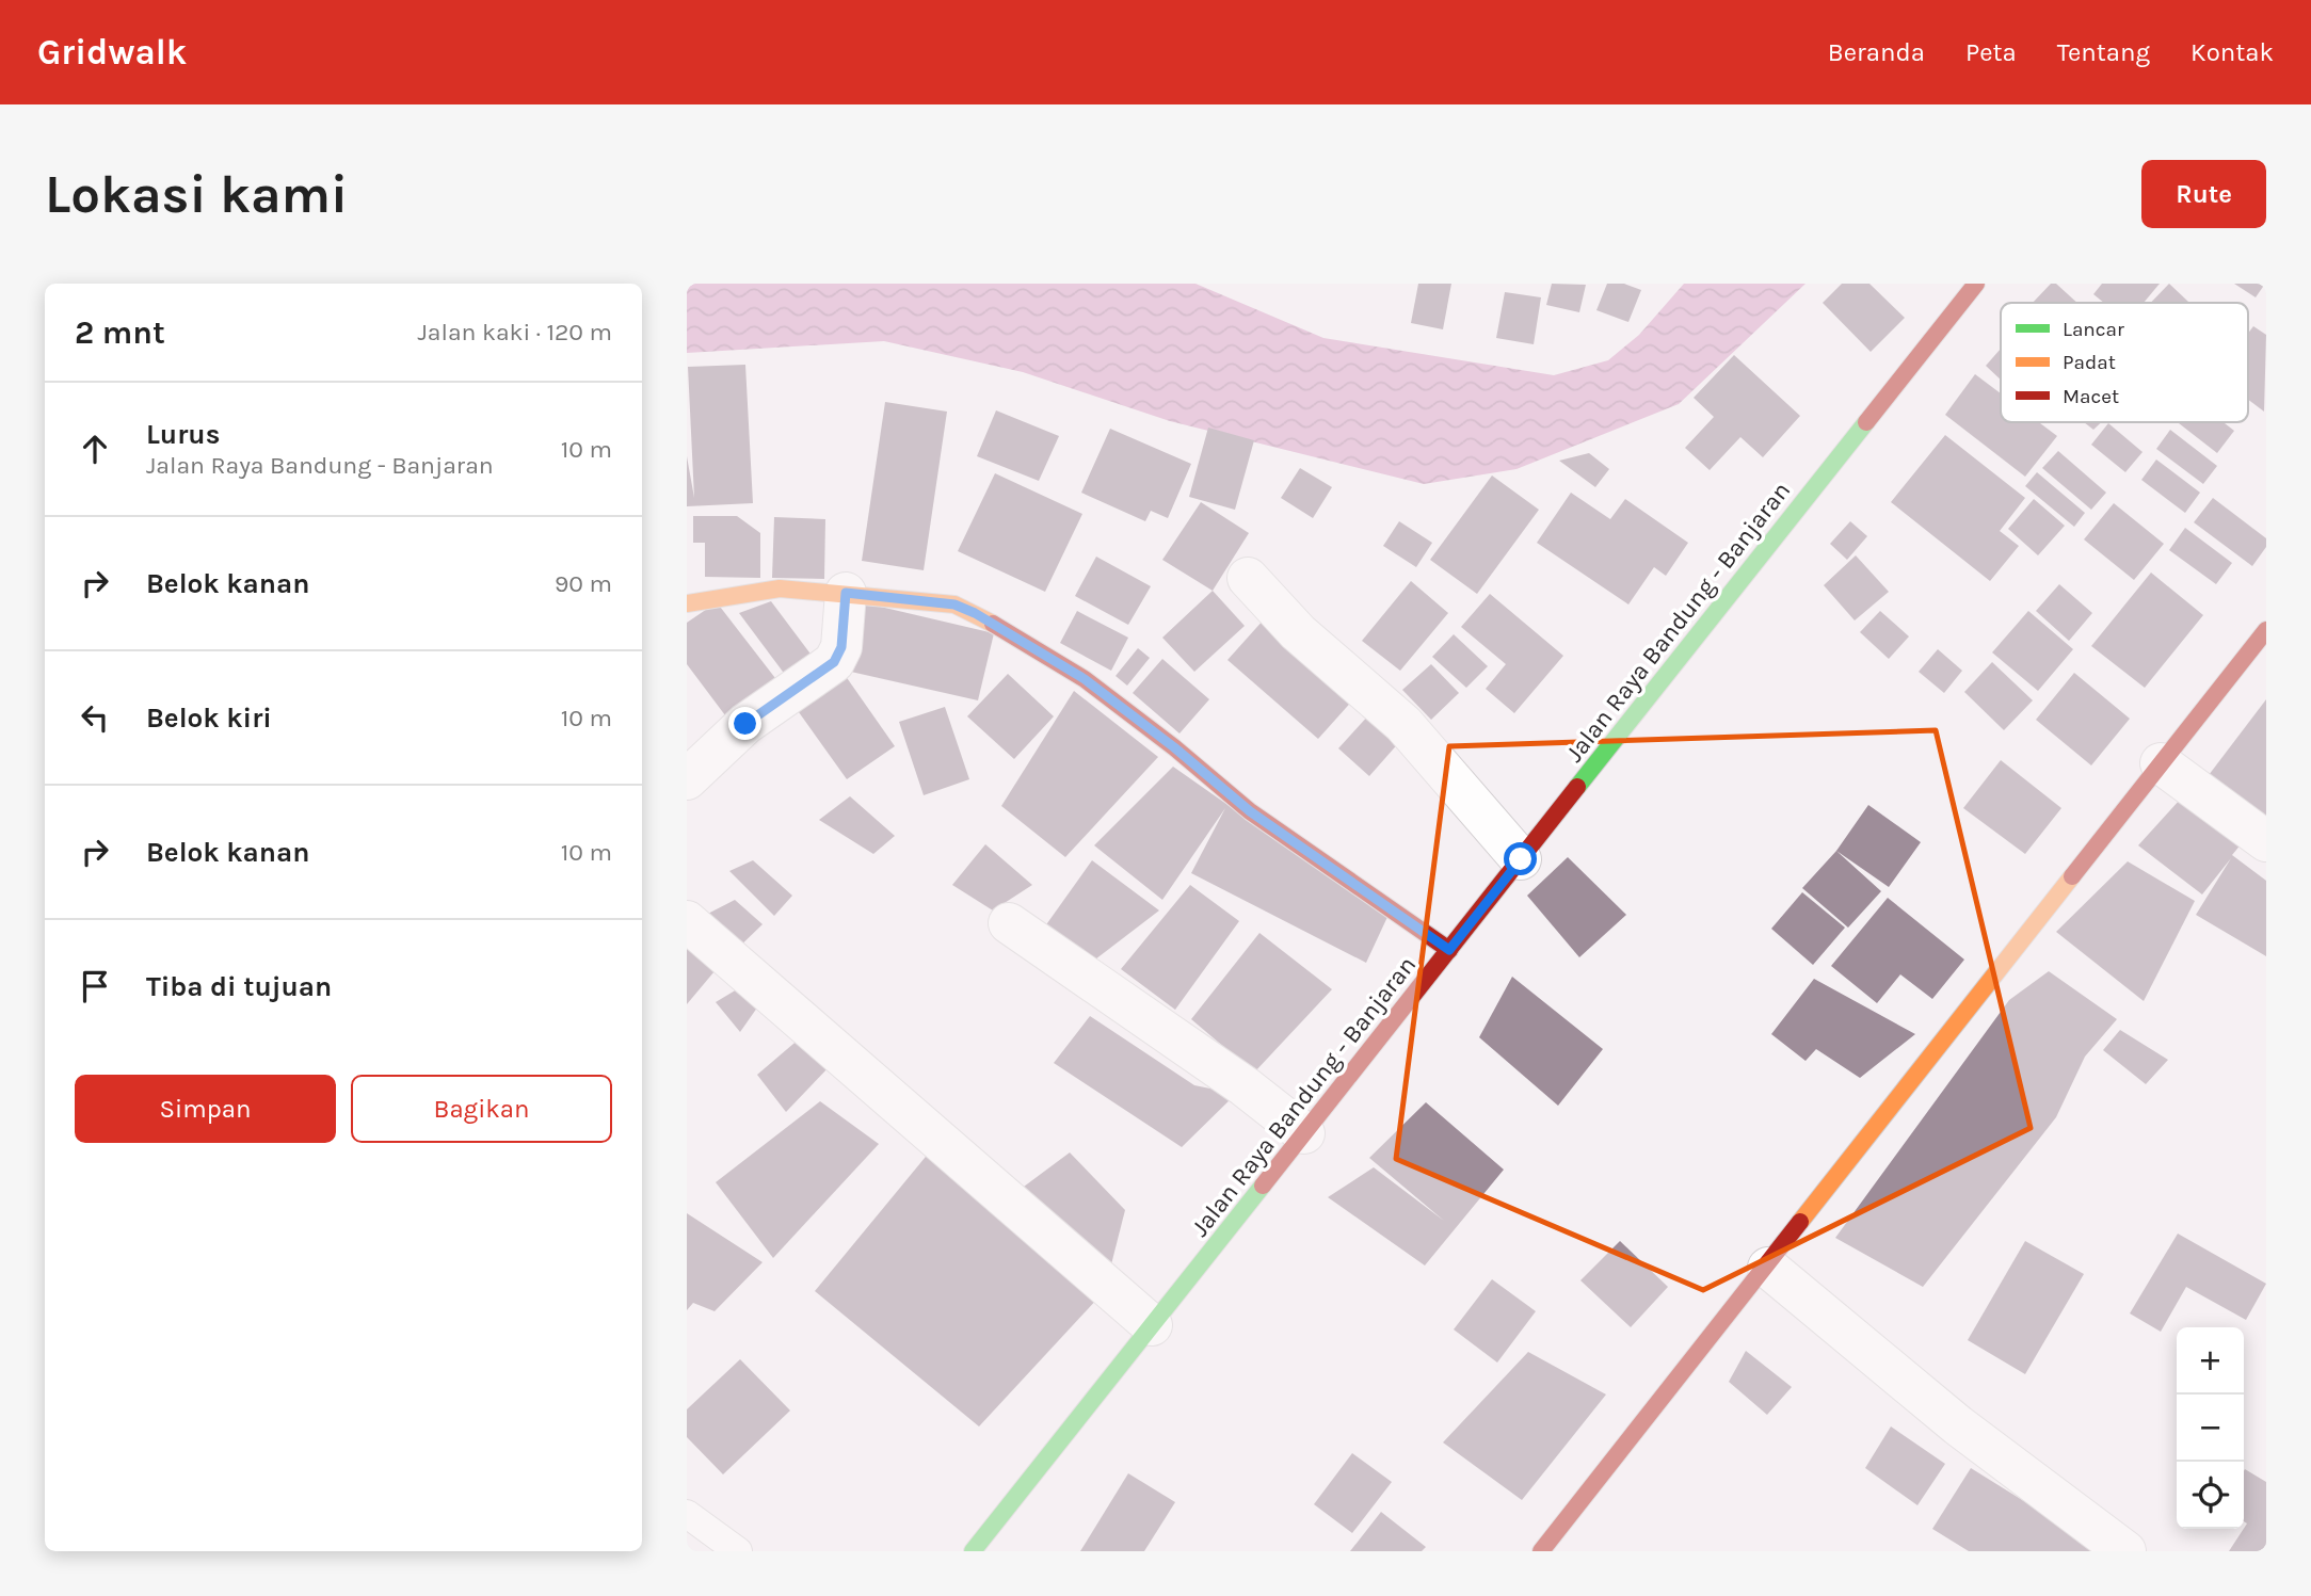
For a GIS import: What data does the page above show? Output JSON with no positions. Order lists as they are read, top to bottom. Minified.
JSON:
{"streets":{"street":["Jalan Raya Bandung - Banjaran"]},"legend":["Lancar","Padat","Macet"],"page":{"header":"Gridwalk","nav":["Beranda","Peta","Tentang","Kontak"],"buttons":["Rute",["Simpan","Bagikan"]],"title":"Lokasi kami","heading":["2 mnt","Jalan kaki · 120 m"],"list":[["Lurus","Jalan Raya Bandung - Banjaran","10 m"],["Belok kanan","90 m"],["Belok kiri","10 m"],["Belok kanan","10 m"],"Tiba di tujuan"],"map_buttons":["+","−"]}}
